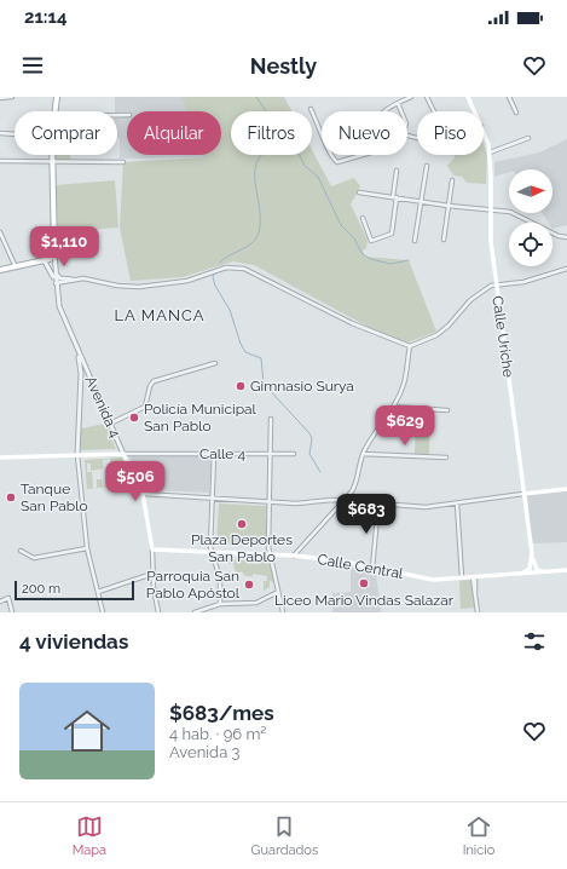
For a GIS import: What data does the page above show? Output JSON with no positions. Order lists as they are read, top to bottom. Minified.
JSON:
{"streets":{"main road":["Calle Uriche","Avenida 4","Calle 4","Calle Central"]},"crossings":[["Avenida 4","Calle 4"],["Avenida 4","Calle Central"]],"districts":["LA MANCA"],"places":["Gimnasio Surya","Policía Municipal San Pablo","Tanque San Pablo","Plaza Deportes San Pablo","Liceo Mario Vindas Salazar","Parroquia San Pablo Apóstol"],"scale_bar":"200 m","north":"right","page":{"status":"21:14","header":"Nestly","chip":["Comprar","Alquilar","Filtros","Nuevo","Piso"],"price":["$1,110","$629","$506","$683"],"scale":"200 m","heading":"4 viviendas","list":[{"name":"$683/mes","note":"4 hab. · 96 m² · Avenida 3"}],"tabs":["Mapa","Guardados","Inicio"]}}
